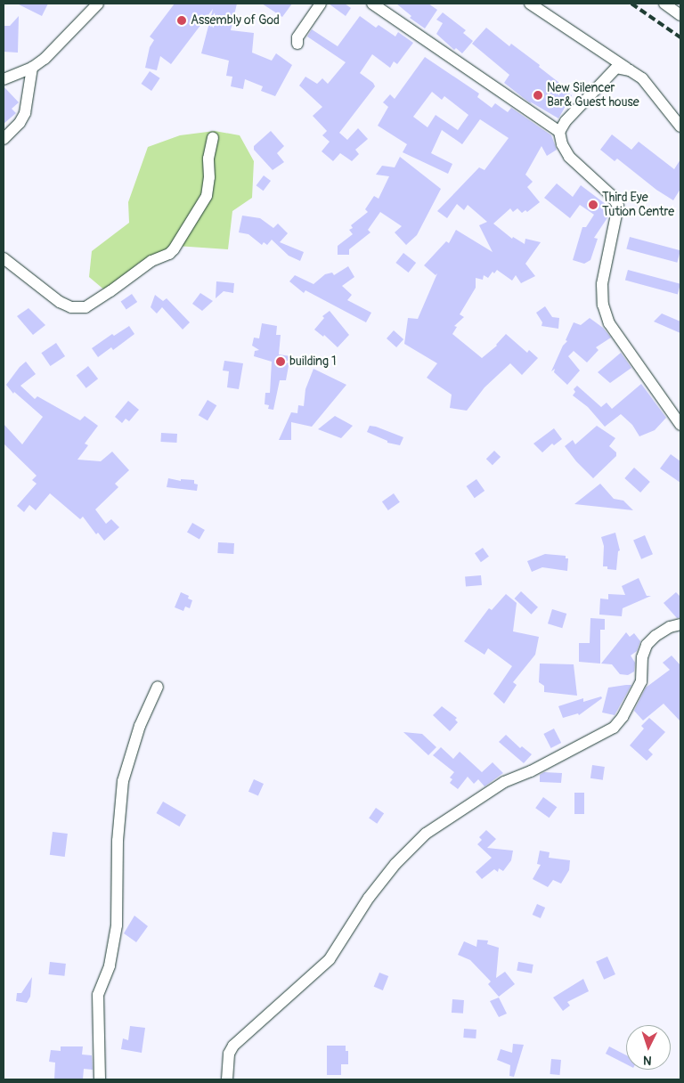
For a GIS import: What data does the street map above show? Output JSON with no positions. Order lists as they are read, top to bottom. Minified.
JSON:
{"places":["Assembly of God","New Silencer Bar& Guest house","Third Eye Tution Centre","building 1"],"north":"bottom"}
